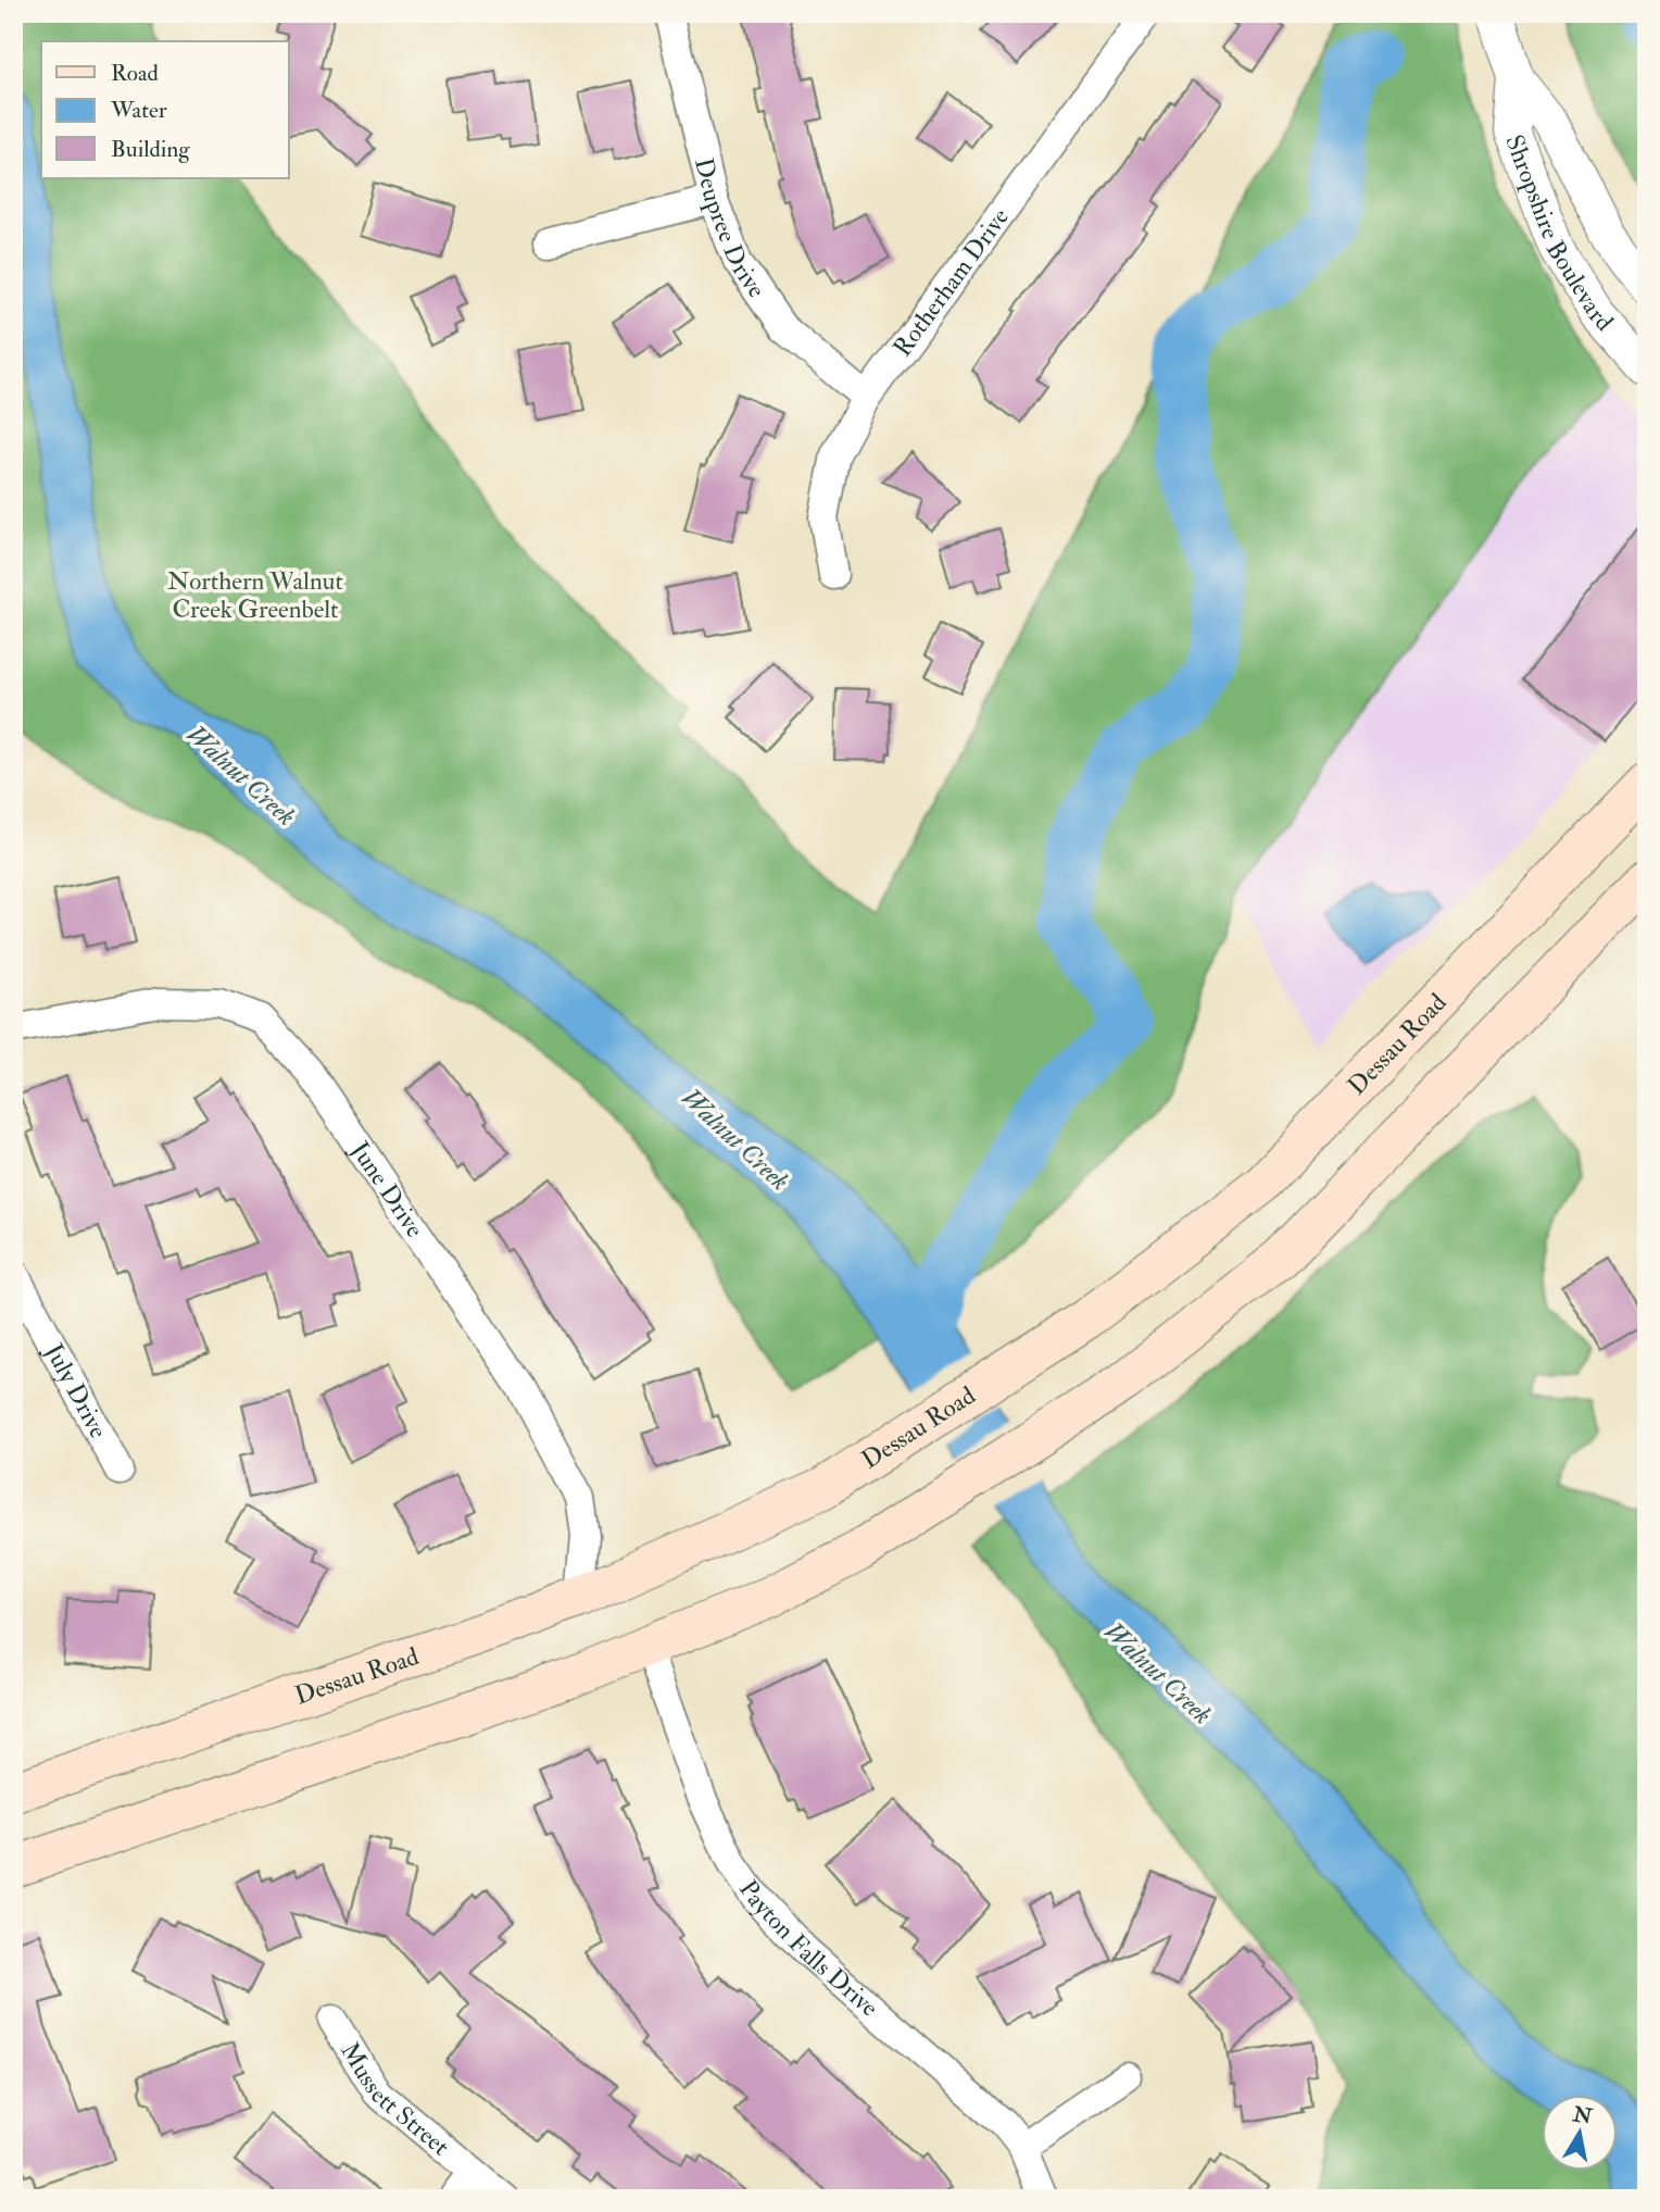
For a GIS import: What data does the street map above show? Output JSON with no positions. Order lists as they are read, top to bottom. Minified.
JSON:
{"streets":{"main road":["Dessau Road"],"street":["Deupree Drive","Shropshire Boulevard","Rotherham Drive","June Drive","July Drive","Payton Falls Drive","Mussett Street"]},"crossings":[["Deupree Drive","Rotherham Drive"],["Dessau Road","June Drive"]],"water":["Walnut Creek"],"parks":["Northern Walnut Creek Greenbelt"],"legend":["Road","Water","Building"],"north":"top"}
